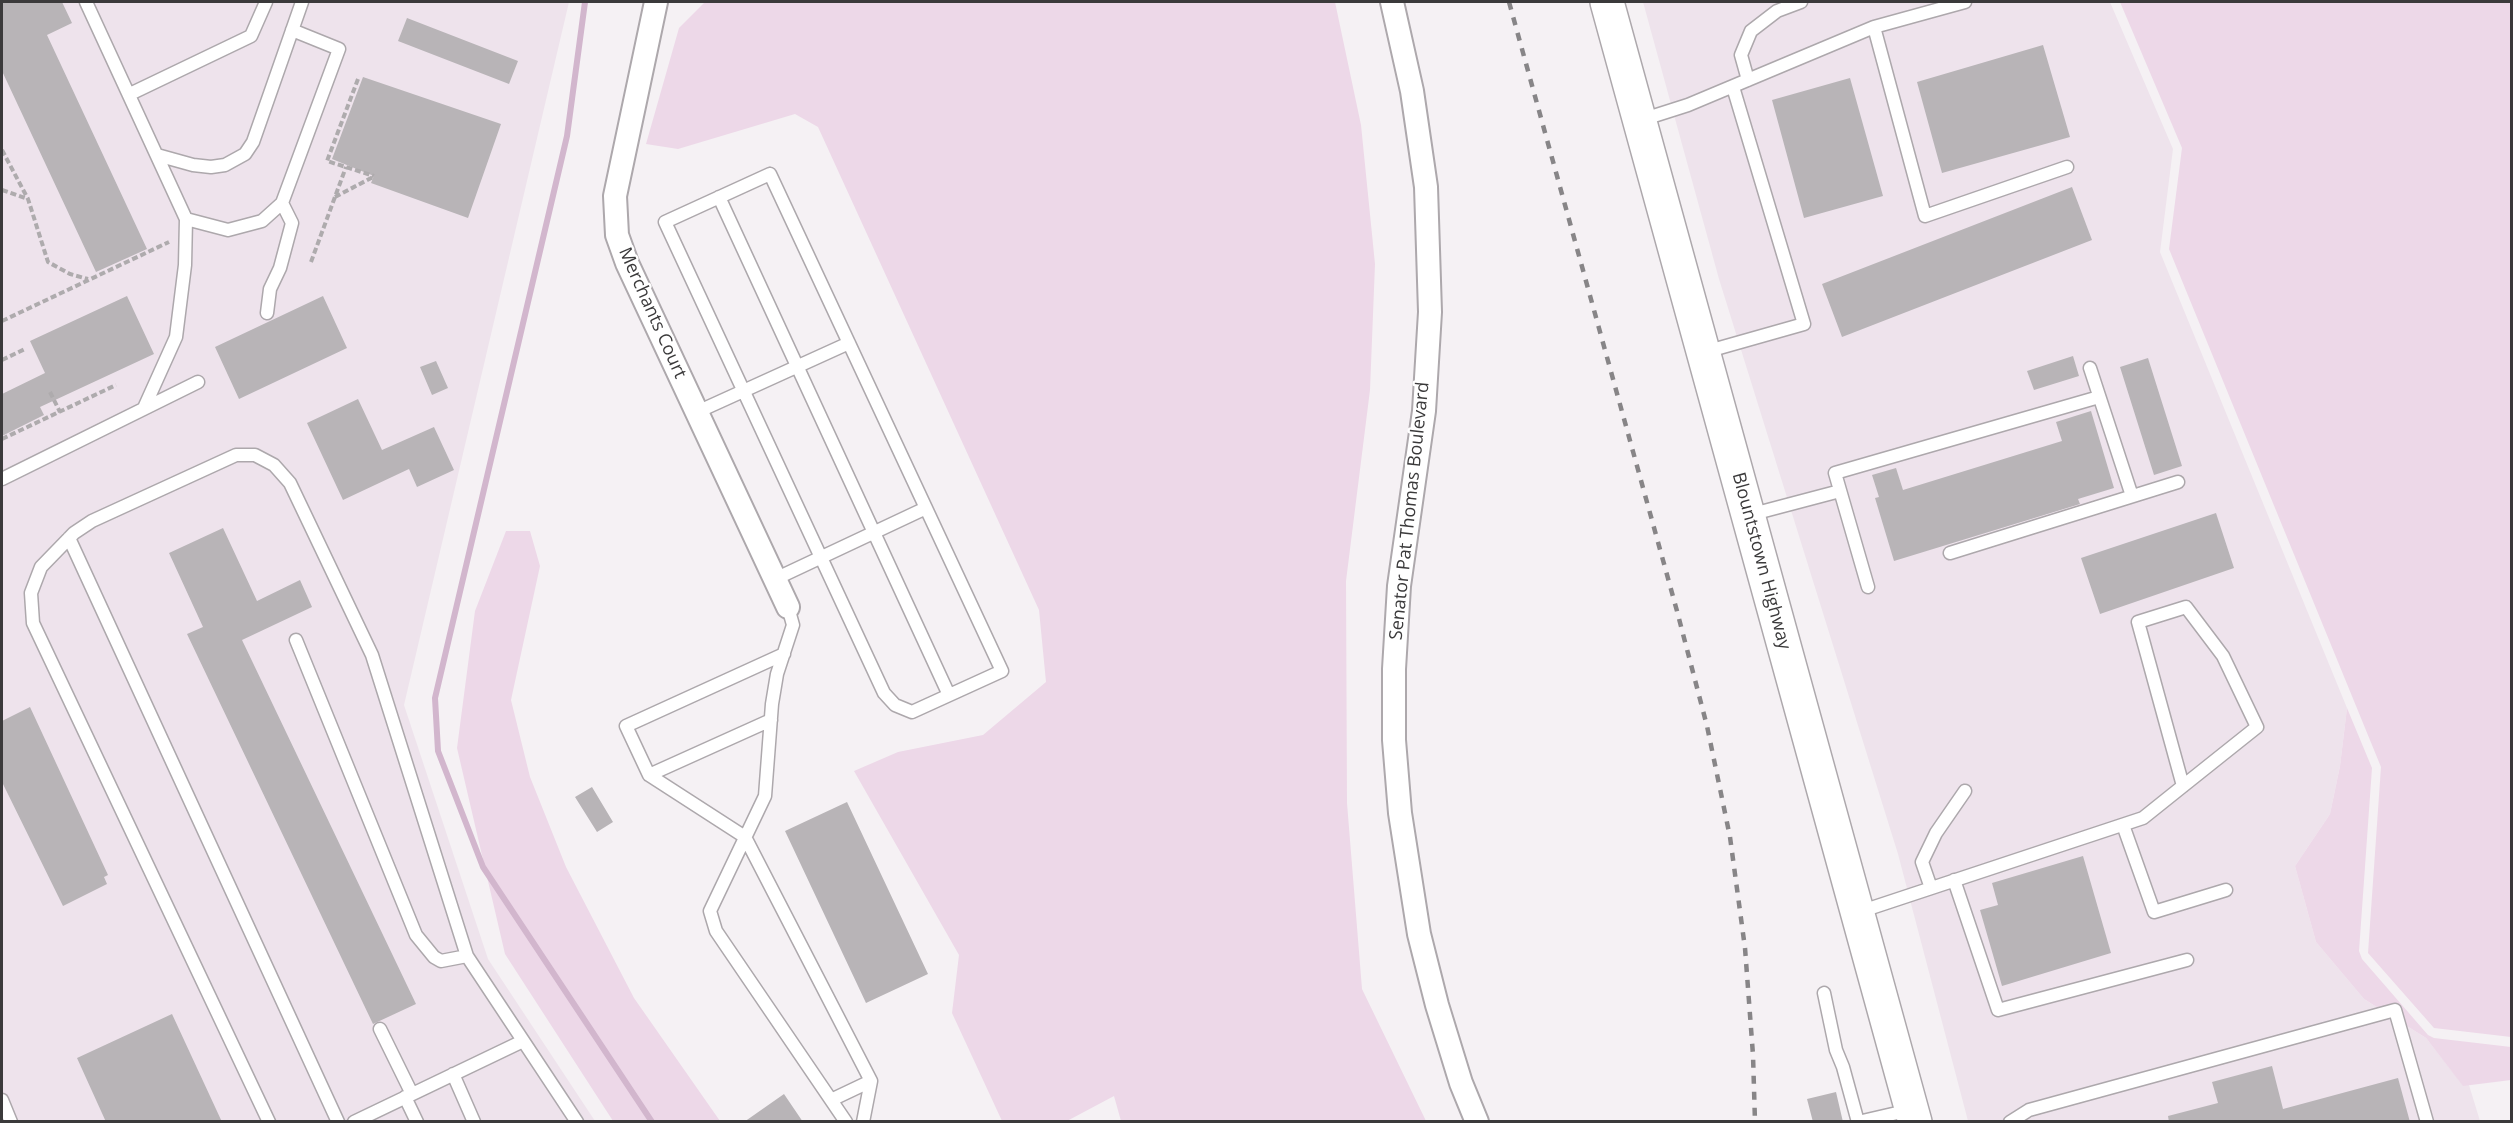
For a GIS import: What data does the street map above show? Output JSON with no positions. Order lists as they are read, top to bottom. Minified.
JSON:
{"streets":{"main road":["Blountstown Highway"],"street":["Merchants Court","Senator Pat Thomas Boulevard"]}}
